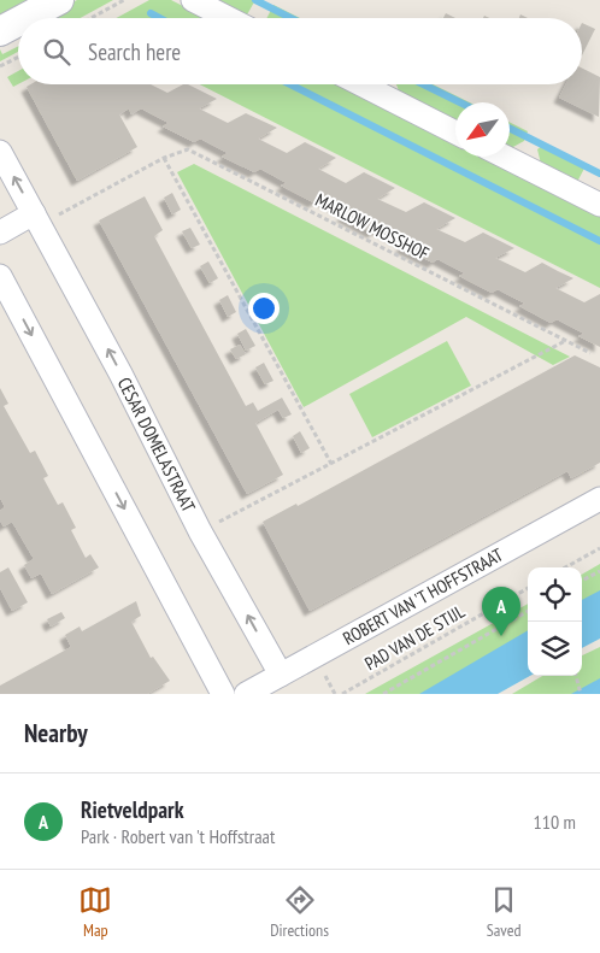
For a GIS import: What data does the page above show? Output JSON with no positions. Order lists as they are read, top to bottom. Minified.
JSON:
{"streets":{"street":["CESAR DOMELASTRAAT","ROBERT VAN 'T HOFFSTRAAT"],"path":["MARLOW MOSSHOF","PAD VAN DE STIJL"]},"crossings":[["MARLOW MOSSHOF","CESAR DOMELASTRAAT"],["CESAR DOMELASTRAAT","ROBERT VAN 'T HOFFSTRAAT"]],"north":"bottom left","page":{"search":"Search here","pins":"A","heading":"Nearby","list":[{"mark":"A","name":"Rietveldpark","note":"Park · Robert van 't Hoffstraat","value":"110 m"}],"nav":["Map","Directions","Saved"]}}
